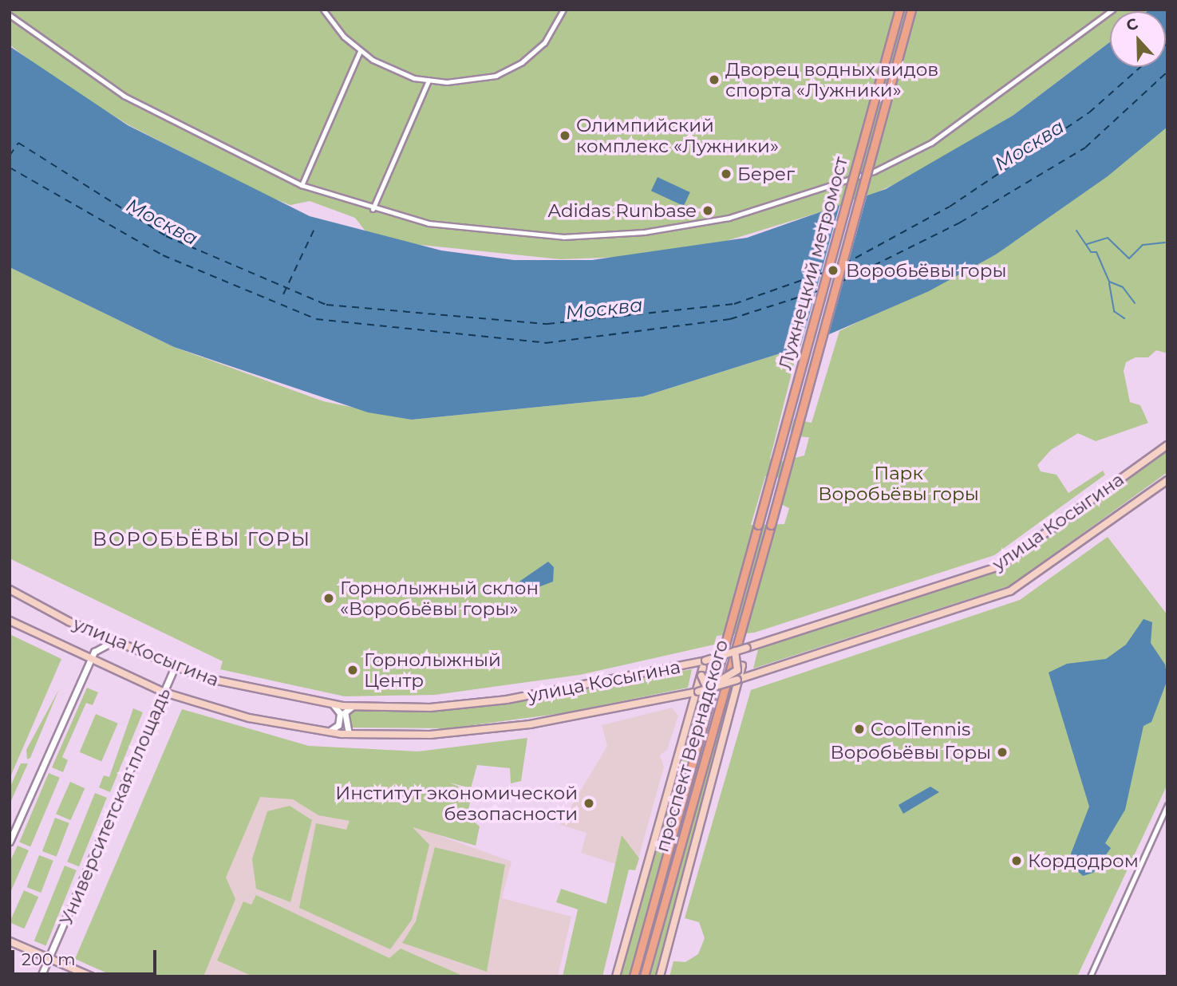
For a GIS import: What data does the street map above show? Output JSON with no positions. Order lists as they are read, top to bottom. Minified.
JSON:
{"streets":{"main road":["Лужнецкий метромост","улица Косыгина","проспект Вернадского"],"street":["Университетская площадь"]},"crossings":[["Лужнецкий метромост","проспект Вернадского"],["улица Косыгина","Университетская площадь"]],"districts":["ВОРОБЬЁВЫ ГОРЫ"],"water":["Москва"],"parks":["Парк Воробьёвы горы"],"places":["Дворец водных видов спорта «Лужники»","Олимпийский комплекс «Лужники»","Берег","Adidas Runbase","Воробьёвы горы","Горнолыжный склон «Воробьёвы горы»","Горнолыжный Центр","CoolTennis","Воробьёвы Горы","Институт экономической безопасности","Кордодром"],"scale_bar":"200 m","north":"top"}
